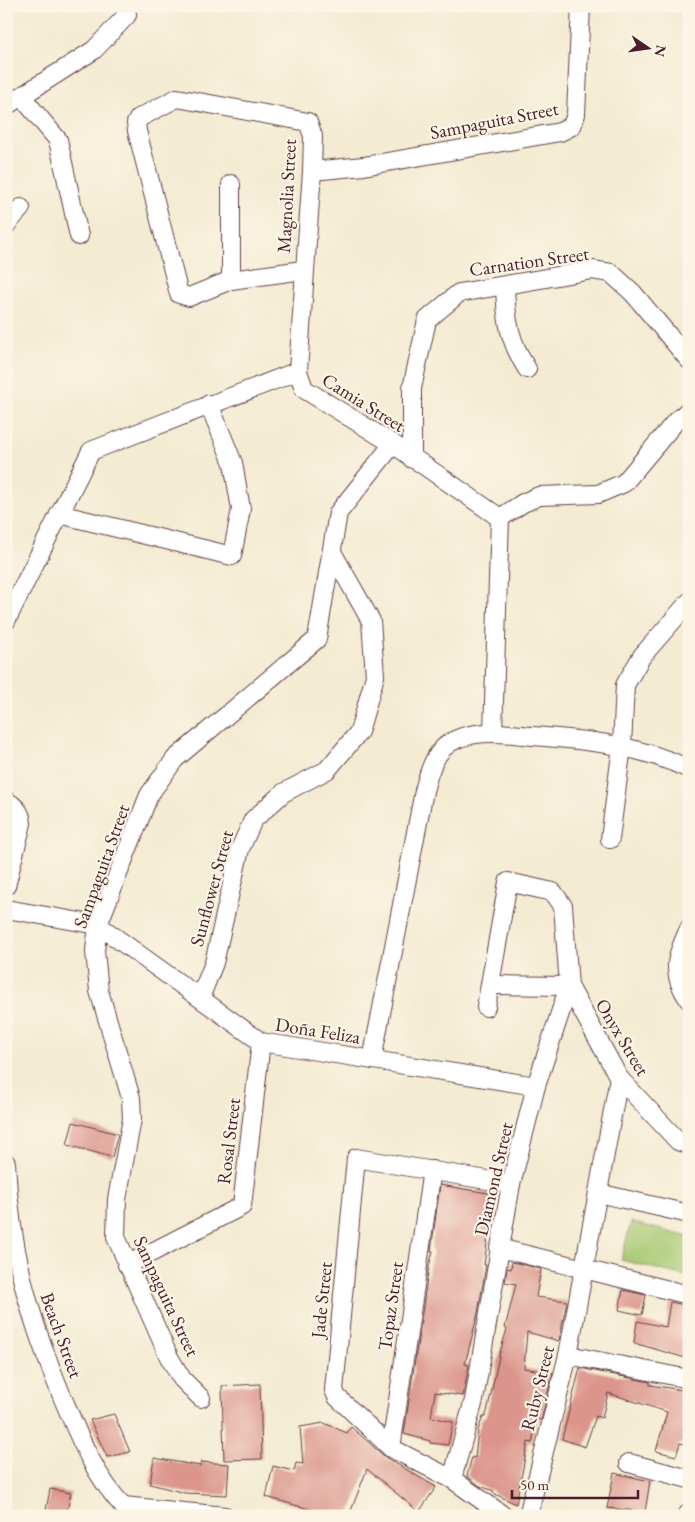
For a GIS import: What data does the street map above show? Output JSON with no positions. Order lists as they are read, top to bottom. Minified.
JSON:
{"streets":{"street":["Sampaguita Street","Magnolia Street","Carnation Street","Camia Street","Sunflower Street","Doña Feliza","Onyx Street","Rosal Street","Diamond Street","Jade Street","Topaz Street","Beach Street","Ruby Street"]},"crossings":[["Sampaguita Street","Magnolia Street"],["Sampaguita Street","Camia Street"],["Sampaguita Street","Sunflower Street"],["Sampaguita Street","Doña Feliza"],["Sampaguita Street","Rosal Street"],["Magnolia Street","Camia Street"],["Carnation Street","Camia Street"],["Sunflower Street","Doña Feliza"],["Doña Feliza","Rosal Street"],["Doña Feliza","Diamond Street"],["Onyx Street","Diamond Street"],["Onyx Street","Ruby Street"],["Diamond Street","Jade Street"],["Jade Street","Topaz Street"]],"scale_bar":"50 m","north":"right"}
